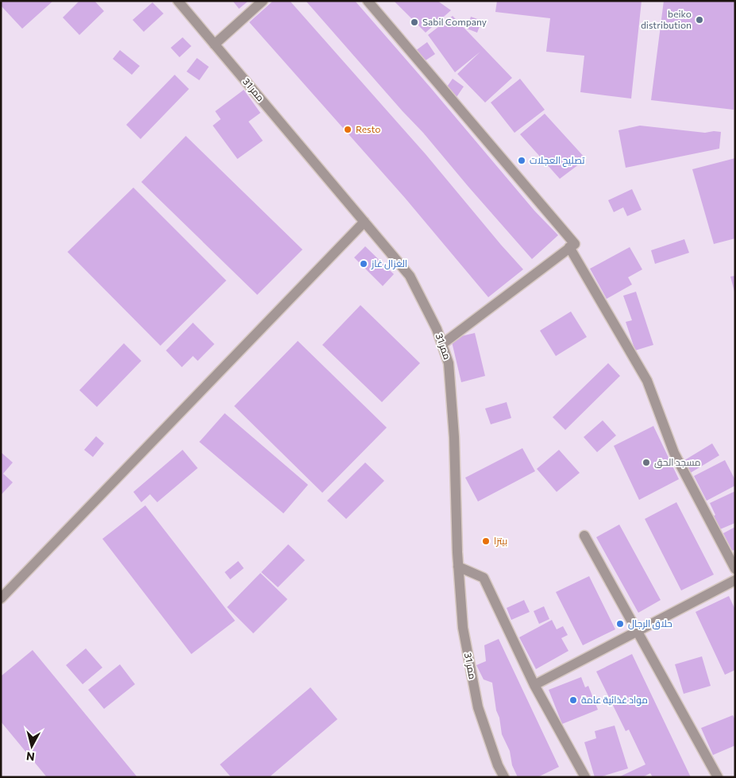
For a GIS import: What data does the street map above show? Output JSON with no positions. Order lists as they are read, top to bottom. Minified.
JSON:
{"streets":{"street":["ممر 31"]},"places":["beiko distribution","Sabil Company","Resto","تصليح العجلات","الغزال غاز","مسجد الحق","بيتزا","حلاق الرجال","مواد غذائية عامة"],"north":"bottom"}
